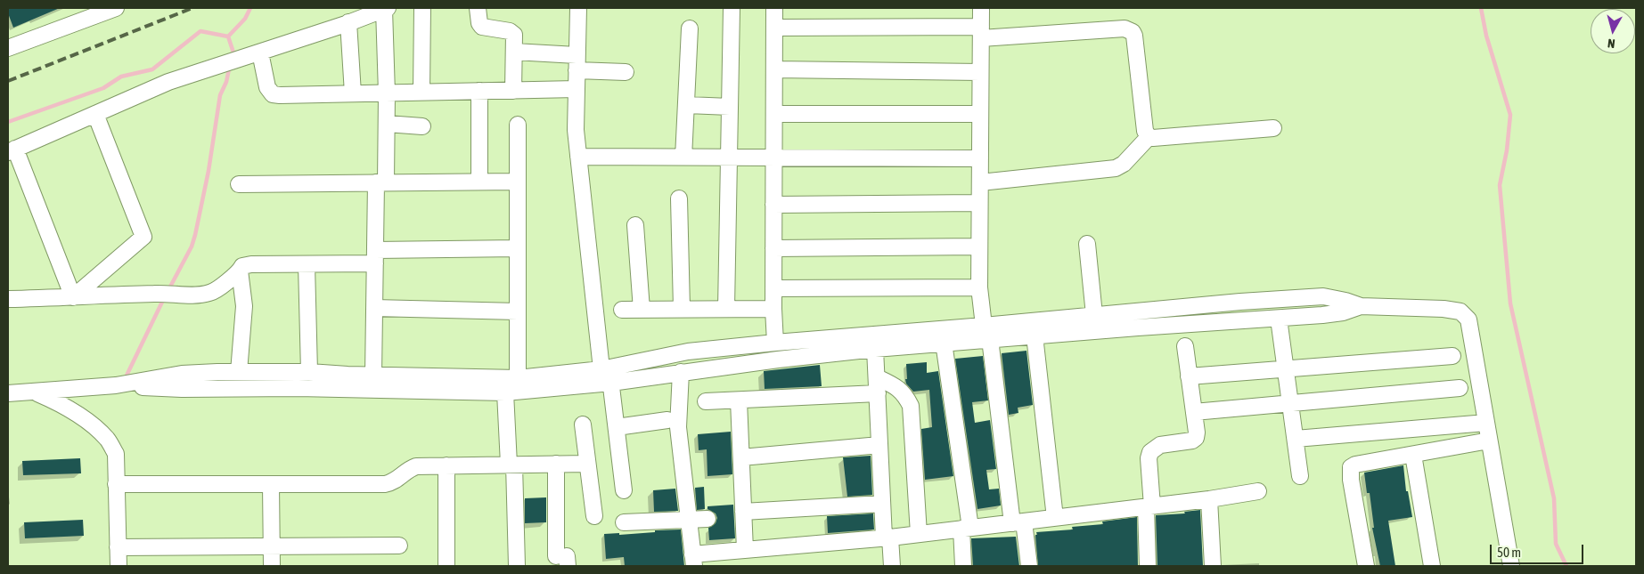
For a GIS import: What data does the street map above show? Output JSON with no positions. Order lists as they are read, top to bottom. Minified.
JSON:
{"scale_bar":"50 m","north":"bottom"}
